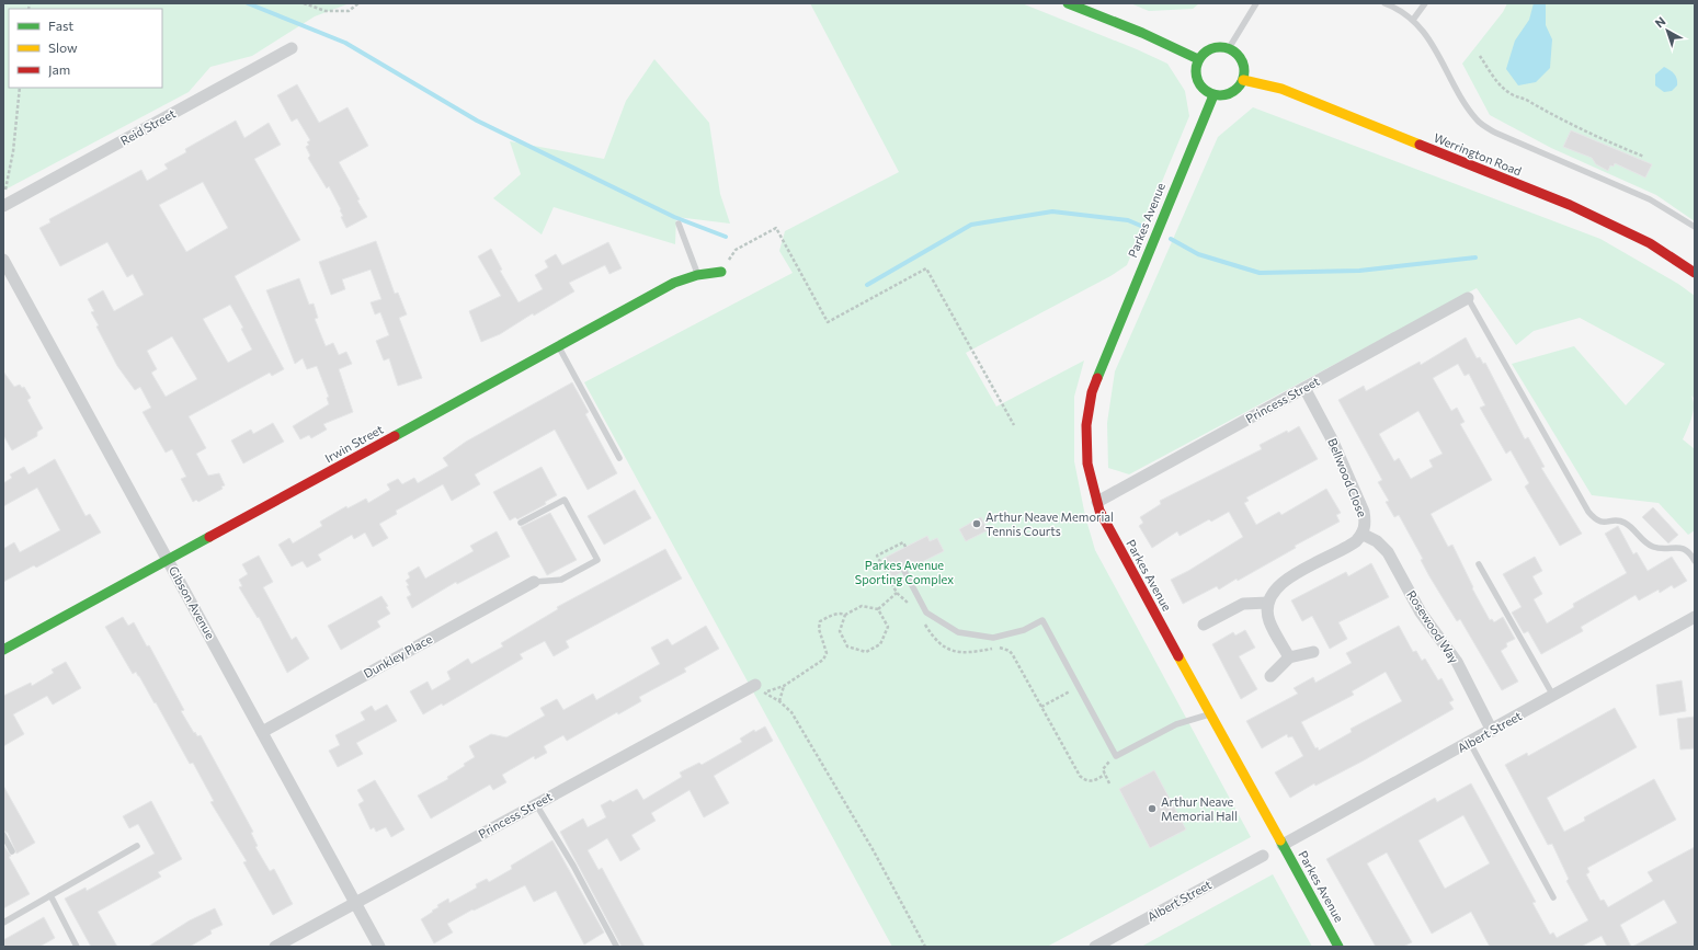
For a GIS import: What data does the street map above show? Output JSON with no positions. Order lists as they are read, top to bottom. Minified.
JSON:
{"streets":{"street":["Reid Street","Werrington Road","Parkes Avenue","Princess Street","Irwin Street","Bellwood Close","Gibson Avenue","Rosewood Way","Dunkley Place","Albert Street"]},"crossings":[["Werrington Road","Parkes Avenue"],["Parkes Avenue","Princess Street"],["Parkes Avenue","Albert Street"],["Princess Street","Bellwood Close"],["Princess Street","Gibson Avenue"],["Irwin Street","Gibson Avenue"],["Bellwood Close","Rosewood Way"],["Gibson Avenue","Dunkley Place"],["Rosewood Way","Albert Street"]],"parks":["Parkes Avenue Sporting Complex"],"places":["Arthur Neave Memorial Tennis Courts","Arthur Neave Memorial Hall"],"legend":["Fast","Slow","Jam"],"north":"top left"}
